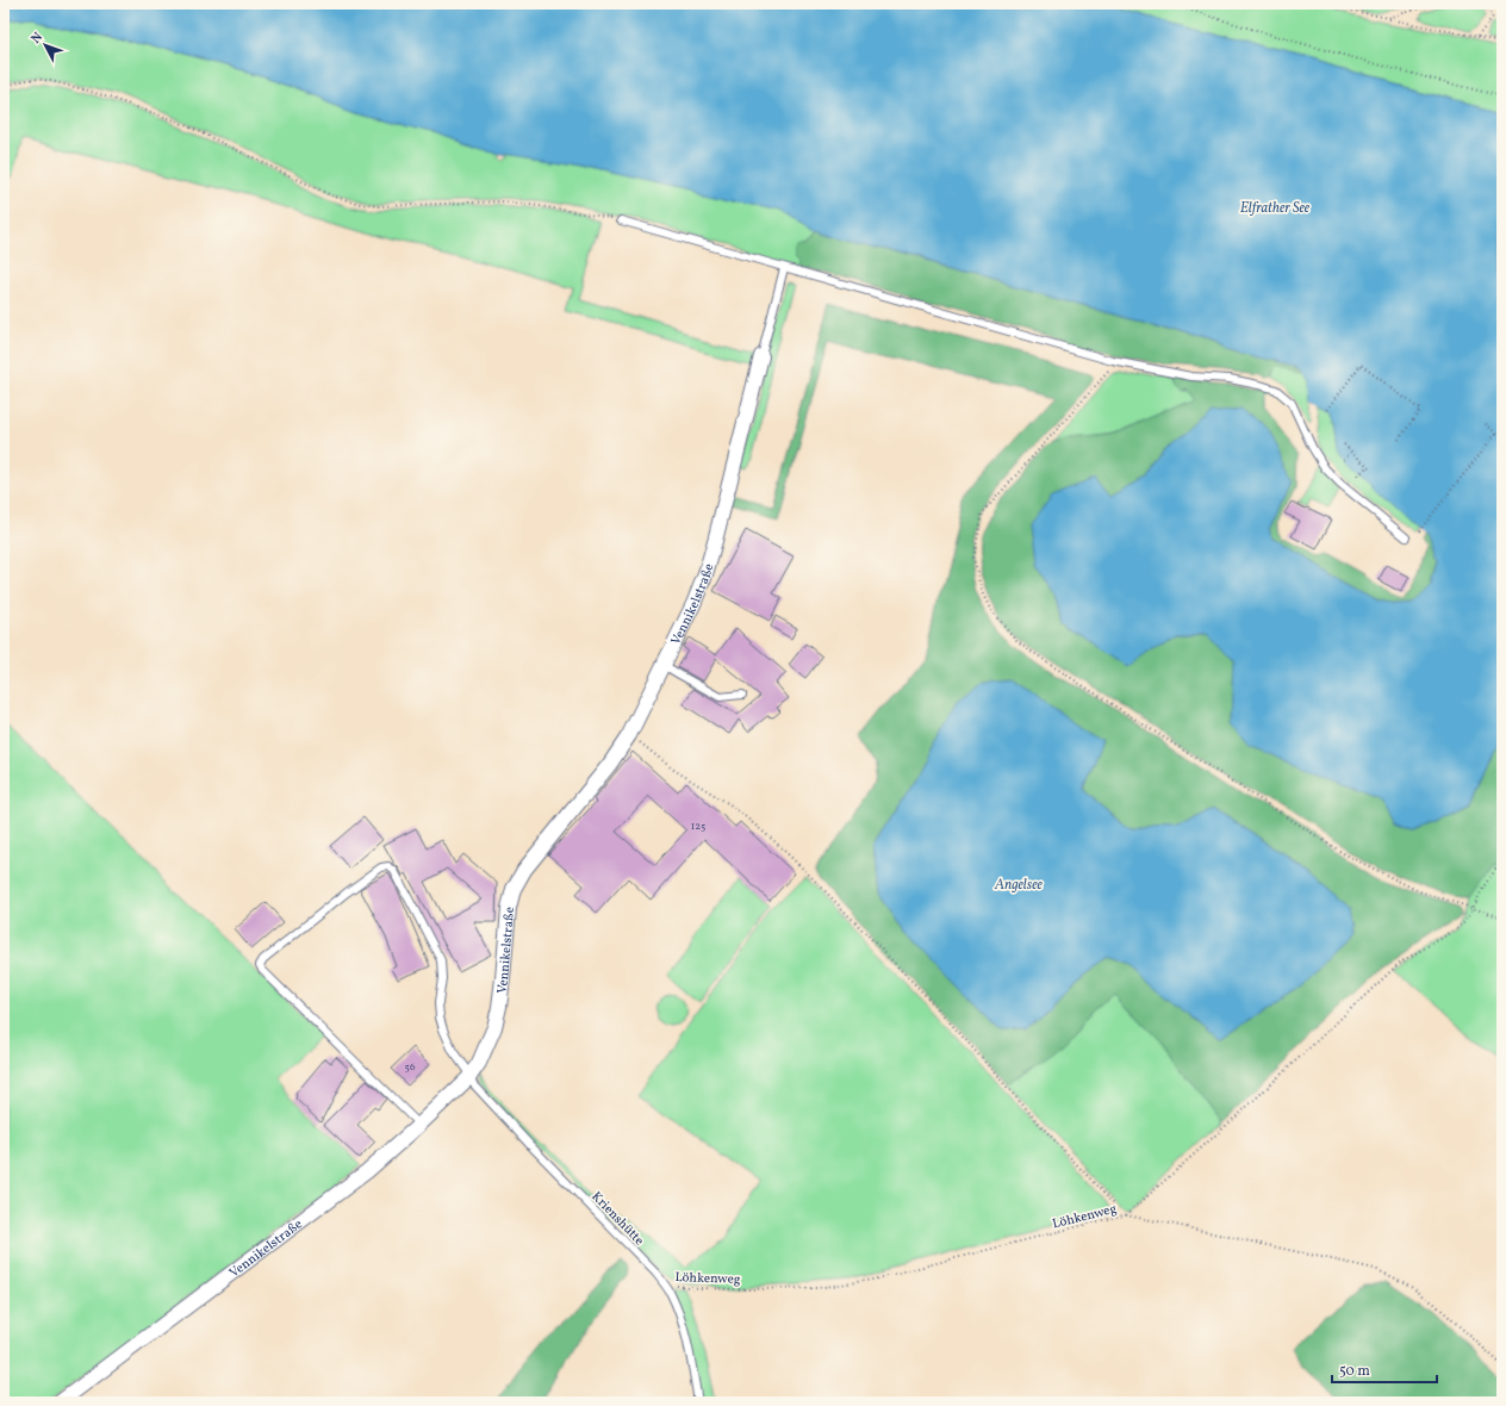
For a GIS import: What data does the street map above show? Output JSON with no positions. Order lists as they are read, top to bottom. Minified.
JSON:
{"streets":{"street":["Vennikelstraße"],"lane":["Krienshütte"],"path":["Löhkenweg"]},"crossings":[["Vennikelstraße","Krienshütte"],["Löhkenweg","Krienshütte"]],"water":["Elfrather See","Angelsee"],"house_numbers":["125","56"],"scale_bar":"50 m","north":"top left"}
